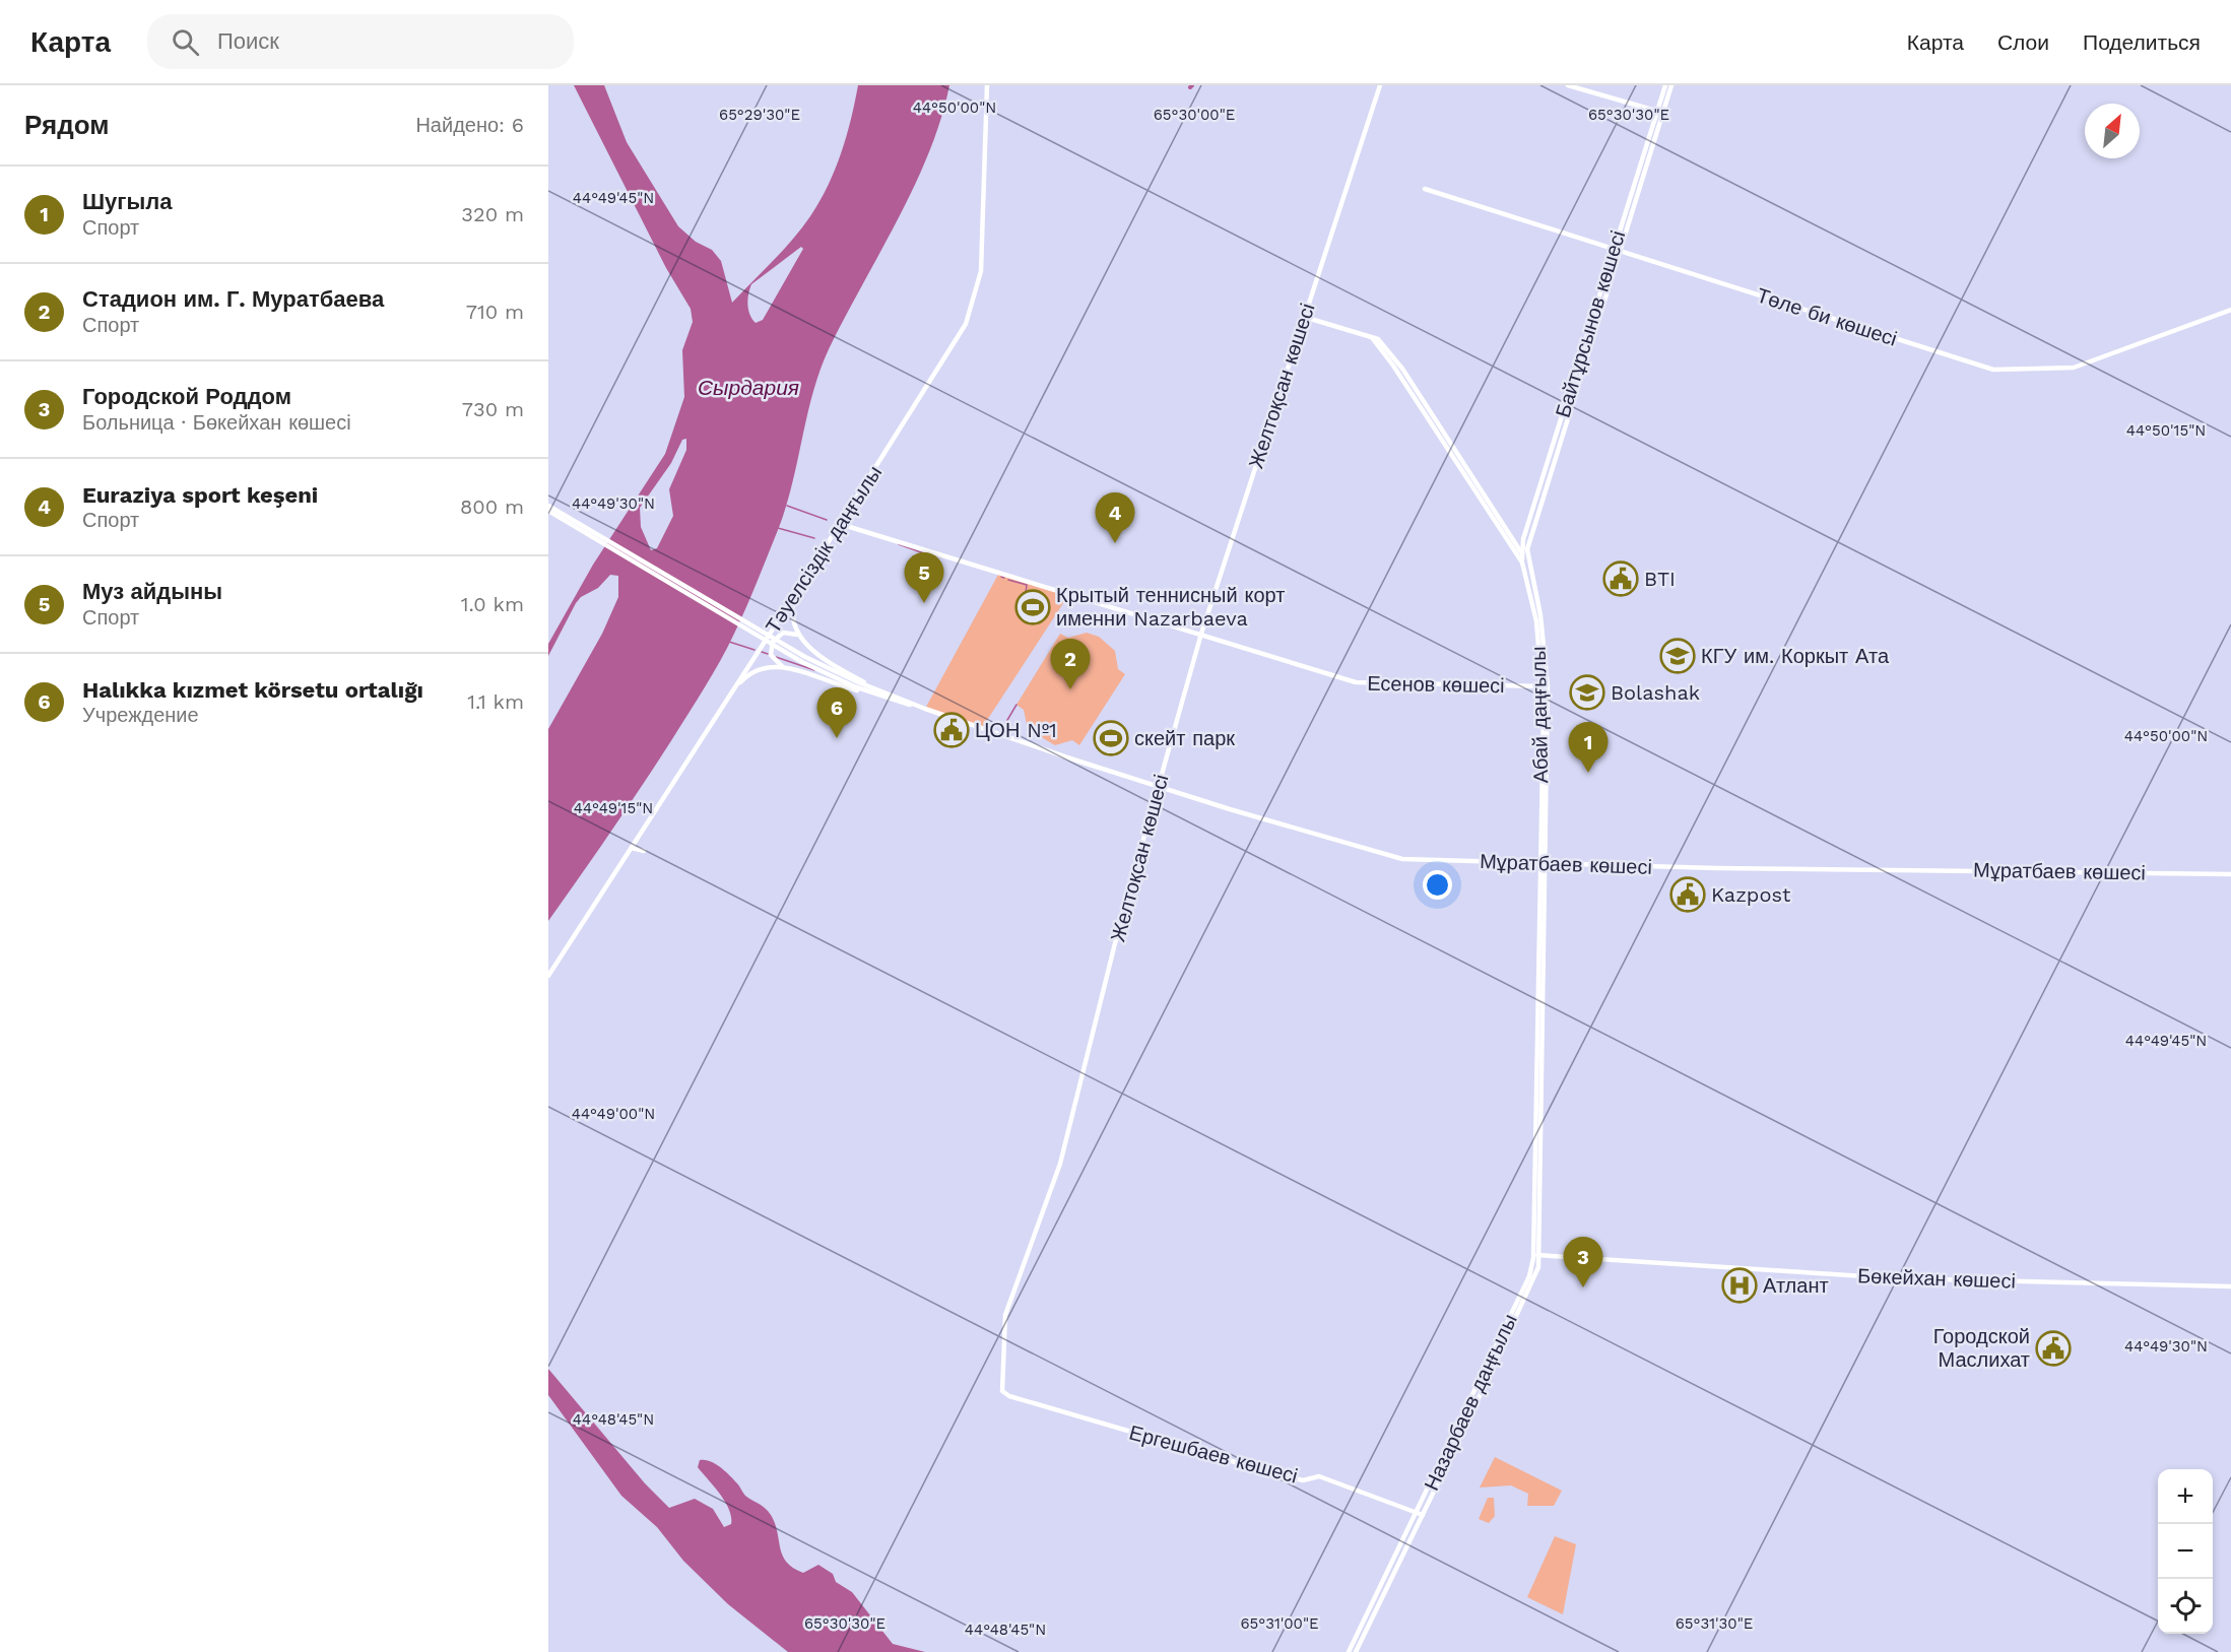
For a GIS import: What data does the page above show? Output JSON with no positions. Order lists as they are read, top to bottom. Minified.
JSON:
{"streets":{"street":["Төле би көшесі","Байтұрсынов көшесі","Желтоқсан көшесі","Тәуелсіздік даңғылы","Есенов көшесі","Абай даңғылы","Мұратбаев көшесі","Бөкейхан көшесі","Назарбаев даңғылы","Ергешбаев көшесі"]},"crossings":[["Төле би көшесі","Байтұрсынов көшесі"],["Байтұрсынов көшесі","Абай даңғылы"],["Желтоқсан көшесі","Есенов көшесі"],["Желтоқсан көшесі","Мұратбаев көшесі"],["Желтоқсан көшесі","Ергешбаев көшесі"],["Тәуелсіздік даңғылы","Есенов көшесі"],["Есенов көшесі","Абай даңғылы"],["Абай даңғылы","Мұратбаев көшесі"],["Абай даңғылы","Бөкейхан көшесі"],["Абай даңғылы","Назарбаев даңғылы"],["Бөкейхан көшесі","Назарбаев даңғылы"],["Назарбаев даңғылы","Ергешбаев көшесі"]],"water":["Сырдария"],"places":{"public building":["BTI","ЦОН №1","Kazpost","Городской Маслихат"],"sports":["Крытый теннисный корт именни Nazarbaeva","скейт парк"],"school or university":["КГУ им. Коркыт Ата","Bolashak"],"hospital":["Атлант"]},"north":"top right","page":{"header":"Карта","search":"Поиск","nav":["Карта","Слои","Поделиться"],"heading":["Рядом","Найдено: 6"],"list":[{"mark":"1","name":"Шугыла","note":"Спорт","value":"320 m"},{"mark":"2","name":"Стадион им. Г. Муратбаева","note":"Спорт","value":"710 m"},{"mark":"3","name":"Городской Роддом","note":"Больница · Бөкейхан көшесі","value":"730 m"},{"mark":"4","name":"Euraziya sport keşeni","note":"Спорт","value":"800 m"},{"mark":"5","name":"Муз айдыны","note":"Спорт","value":"1.0 km"},{"mark":"6","name":"Halıkka kızmet körsetu ortalığı","note":"Учреждение","value":"1.1 km"}],"pins":["4","5","2","6","1","3"],"map_buttons":["+","−"]},"coordinates":["44°50'00\"N","65°29'30\"E","65°30'00\"E","65°30'30\"E","44°49'45\"N","44°50'15\"N","44°49'30\"N","44°49'15\"N","44°49'00\"N","44°48'45\"N","65°31'00\"E","65°31'30\"E"]}
